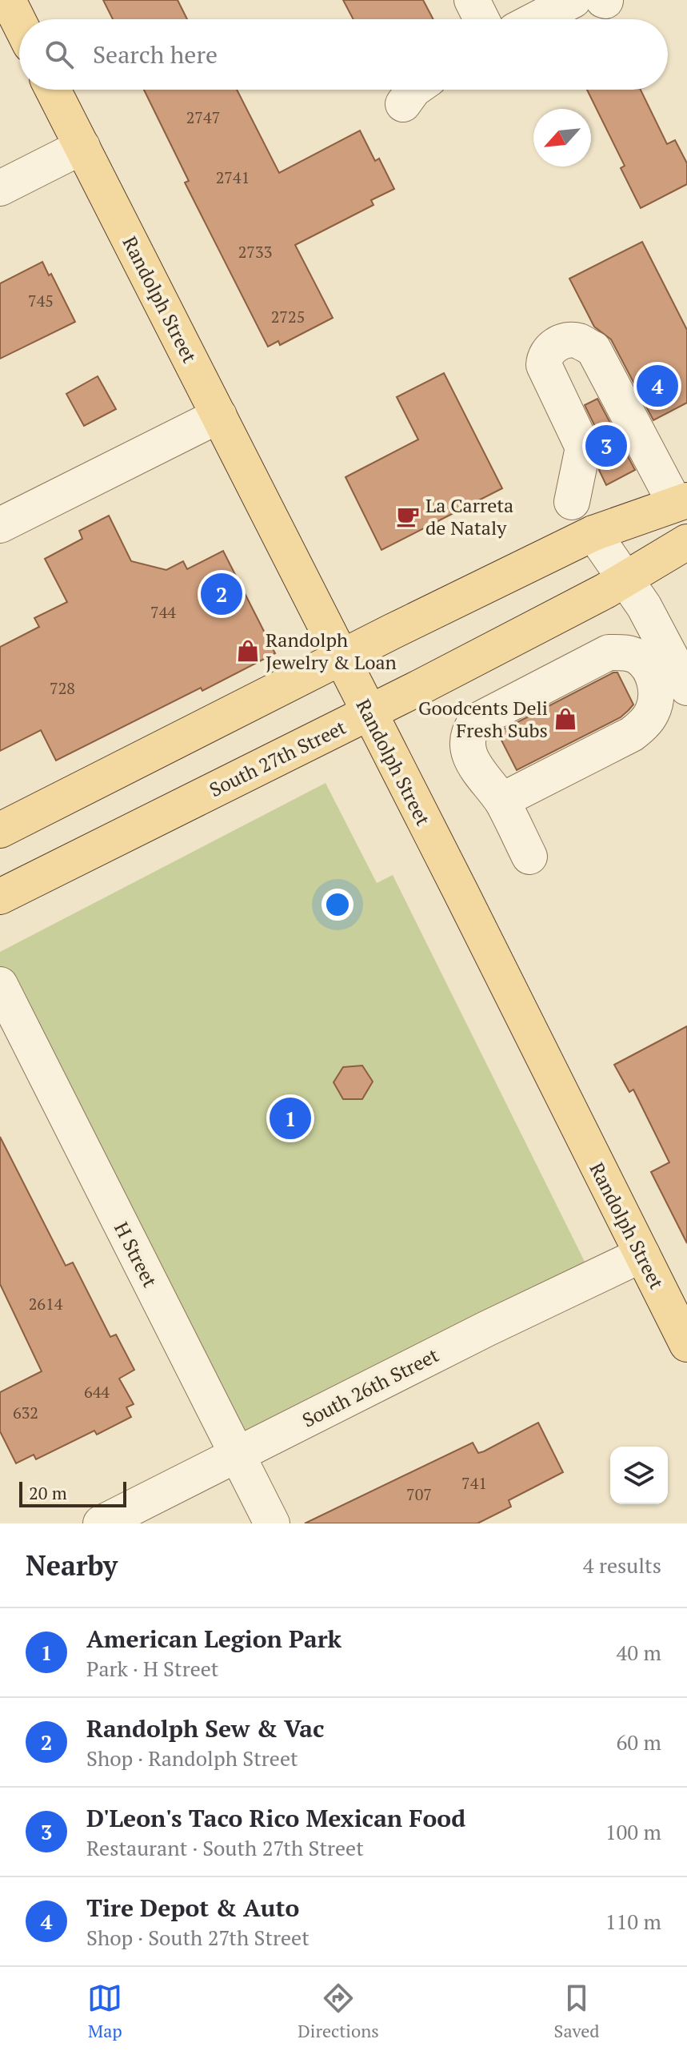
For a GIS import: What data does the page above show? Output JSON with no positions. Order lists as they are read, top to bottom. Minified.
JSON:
{"streets":{"main road":["Randolph Street","South 27th Street"],"street":["H Street","South 26th Street"]},"crossings":[["Randolph Street","South 27th Street"],["Randolph Street","South 26th Street"],["H Street","South 26th Street"]],"places":{"cafe":["La Carreta de Nataly"],"shop":["Randolph Jewelry & Loan","Goodcents Deli Fresh Subs"]},"house_numbers":["2747","2741","2733","745","2725","744","728","2614","644","632","741","707"],"scale_bar":"20 m","north":"bottom left","page":{"search":"Search here","pins":["4","3","2","1"],"scale":"20 m","heading":["Nearby","4 results"],"list":[{"mark":"1","name":"American Legion Park","note":"Park · H Street","value":"40 m"},{"mark":"2","name":"Randolph Sew & Vac","note":"Shop · Randolph Street","value":"60 m"},{"mark":"3","name":"D'Leon's Taco Rico Mexican Food","note":"Restaurant · South 27th Street","value":"100 m"},{"mark":"4","name":"Tire Depot & Auto","note":"Shop · South 27th Street","value":"110 m"}],"nav":["Map","Directions","Saved"]}}
